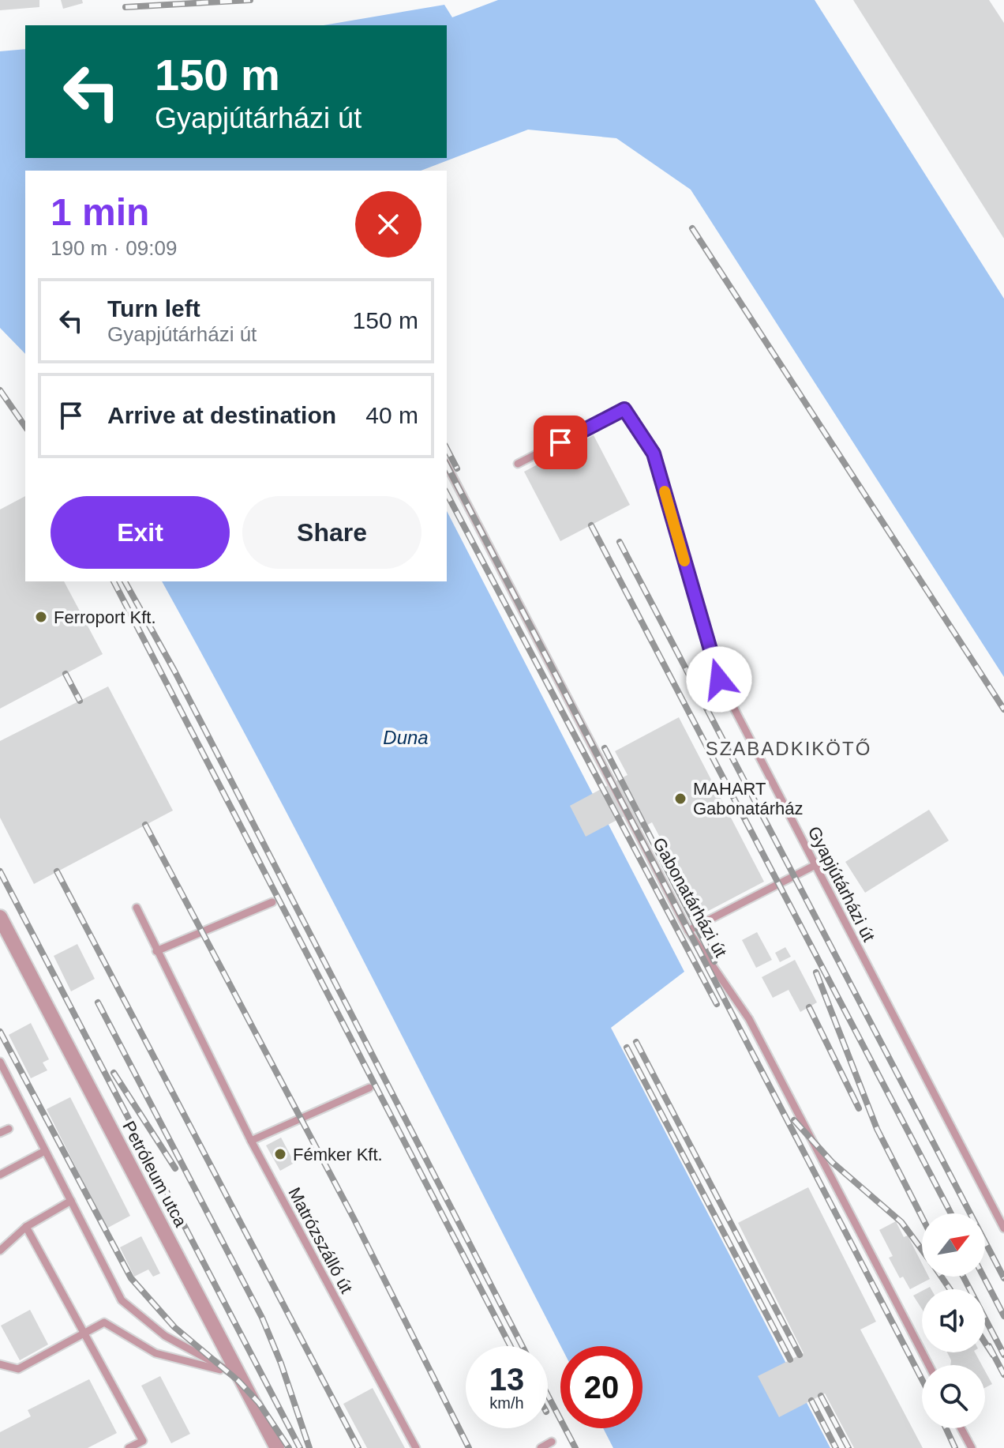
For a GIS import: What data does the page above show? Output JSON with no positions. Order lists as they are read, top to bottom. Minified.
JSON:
{"streets":{"street":["Petróleum utca"],"lane":["Gyapjútárházi út","Gabonatárházi út","Matrózszálló út"]},"districts":["SZABADKIKÖTŐ"],"water":["Duna"],"places":["Ferroport Kft.","MAHART Gabonatárház","Fémker Kft."],"north":"top right","page":{"turn":["150 m","Gyapjútárházi út"],"heading":["1 min","190 m · 09:09"],"list":[{"name":"Turn left","note":"Gyapjútárházi út","value":"150 m"},{"name":"Arrive at destination","value":"40 m"}],"buttons":["Exit","Share"],"speed":"13 km/h","limit":"20"}}
